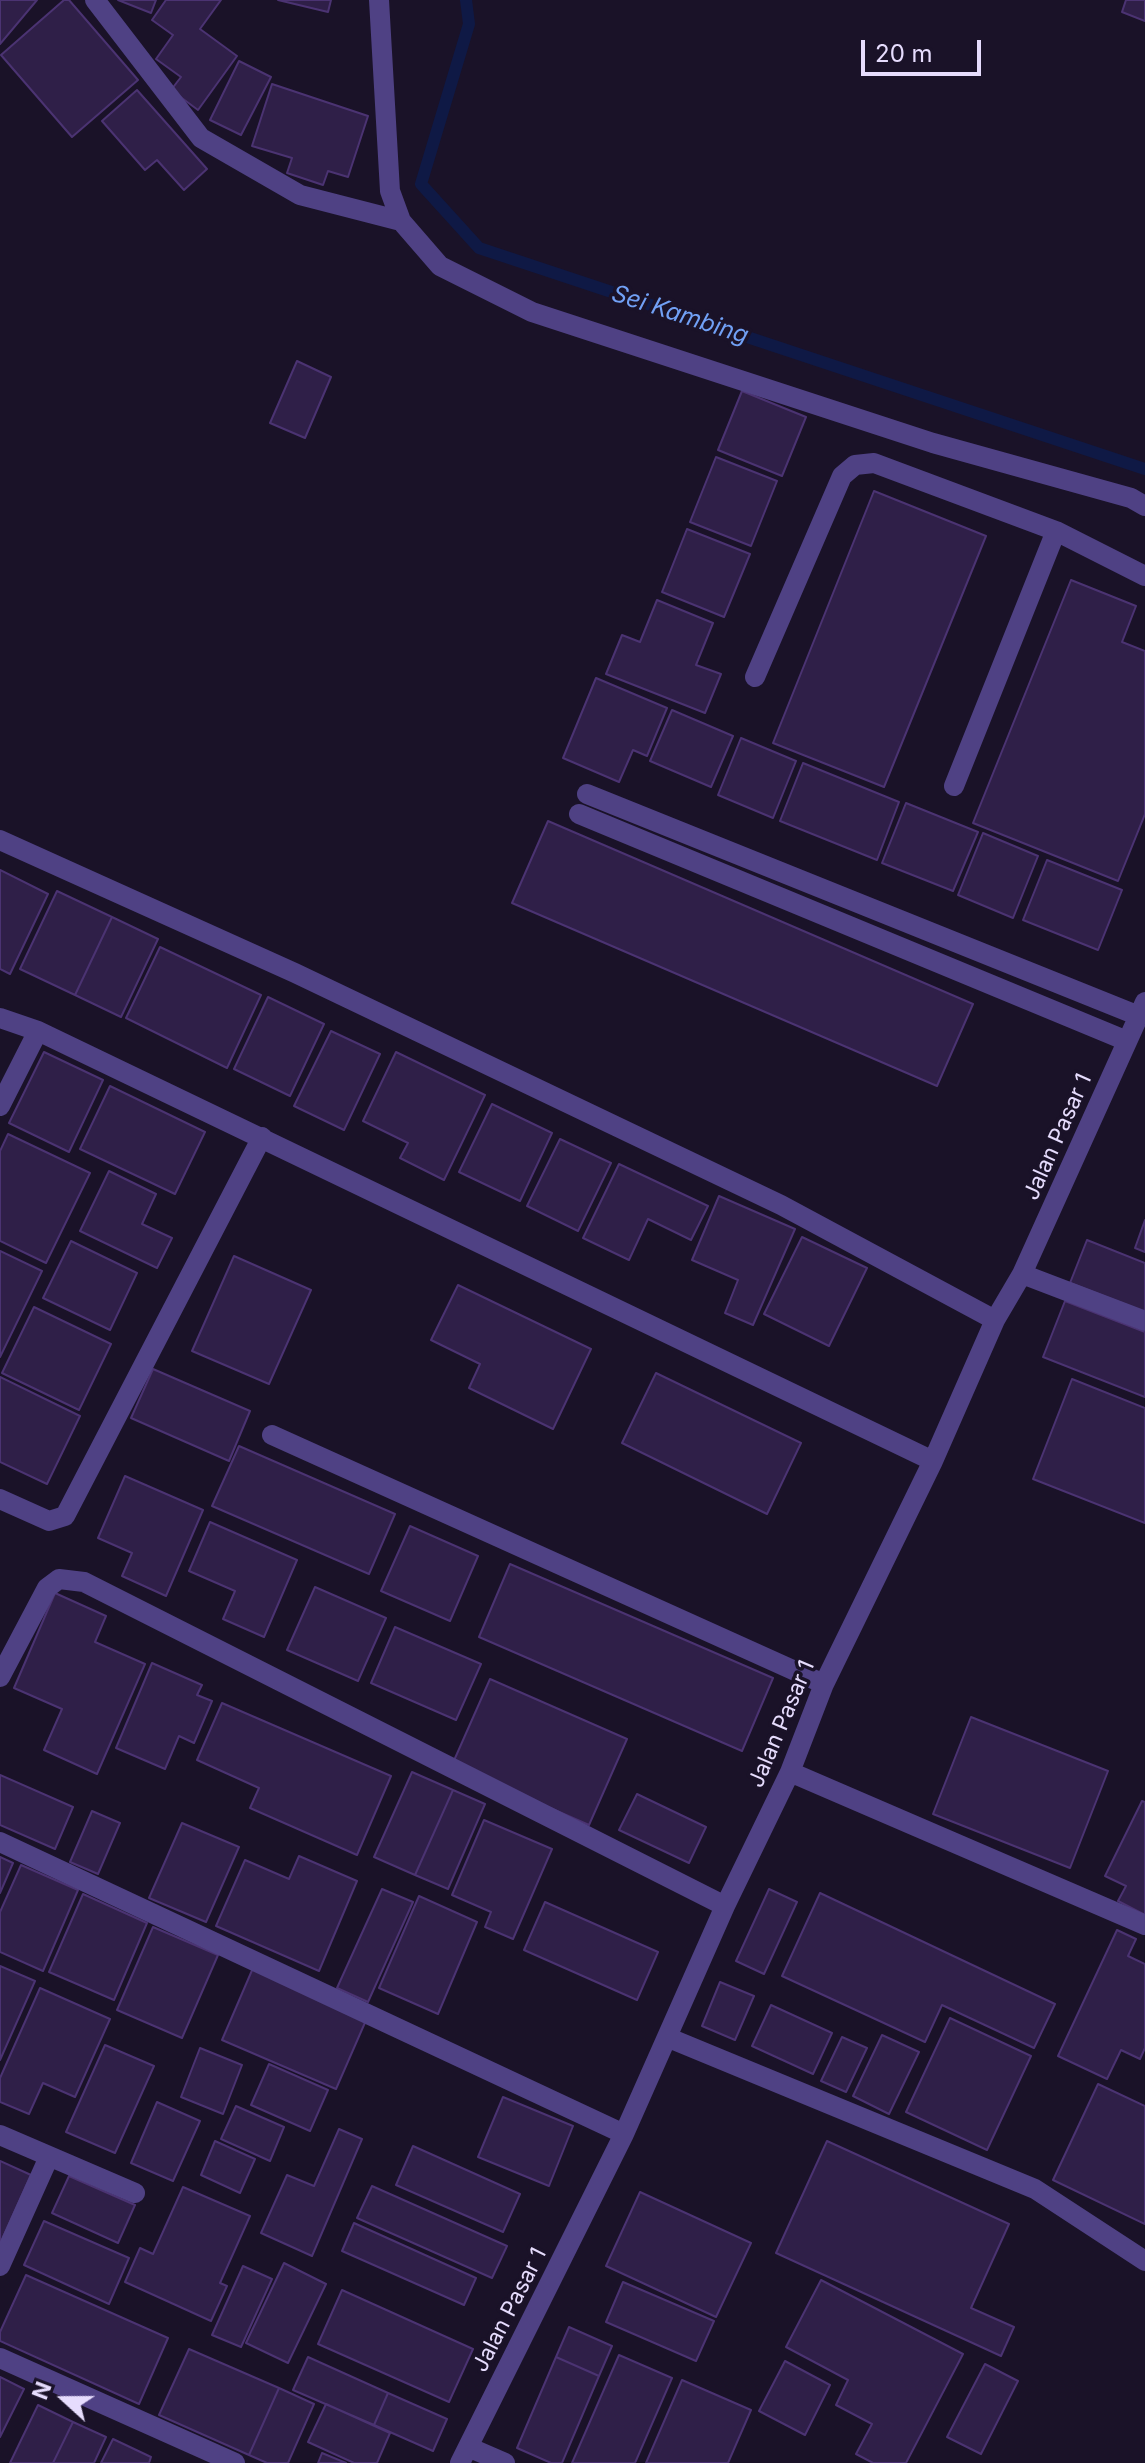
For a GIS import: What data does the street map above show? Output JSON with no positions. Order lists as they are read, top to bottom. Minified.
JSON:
{"streets":{"street":["Jalan Pasar 1"]},"water":["Sei Kambing"],"scale_bar":"20 m","north":"left"}
